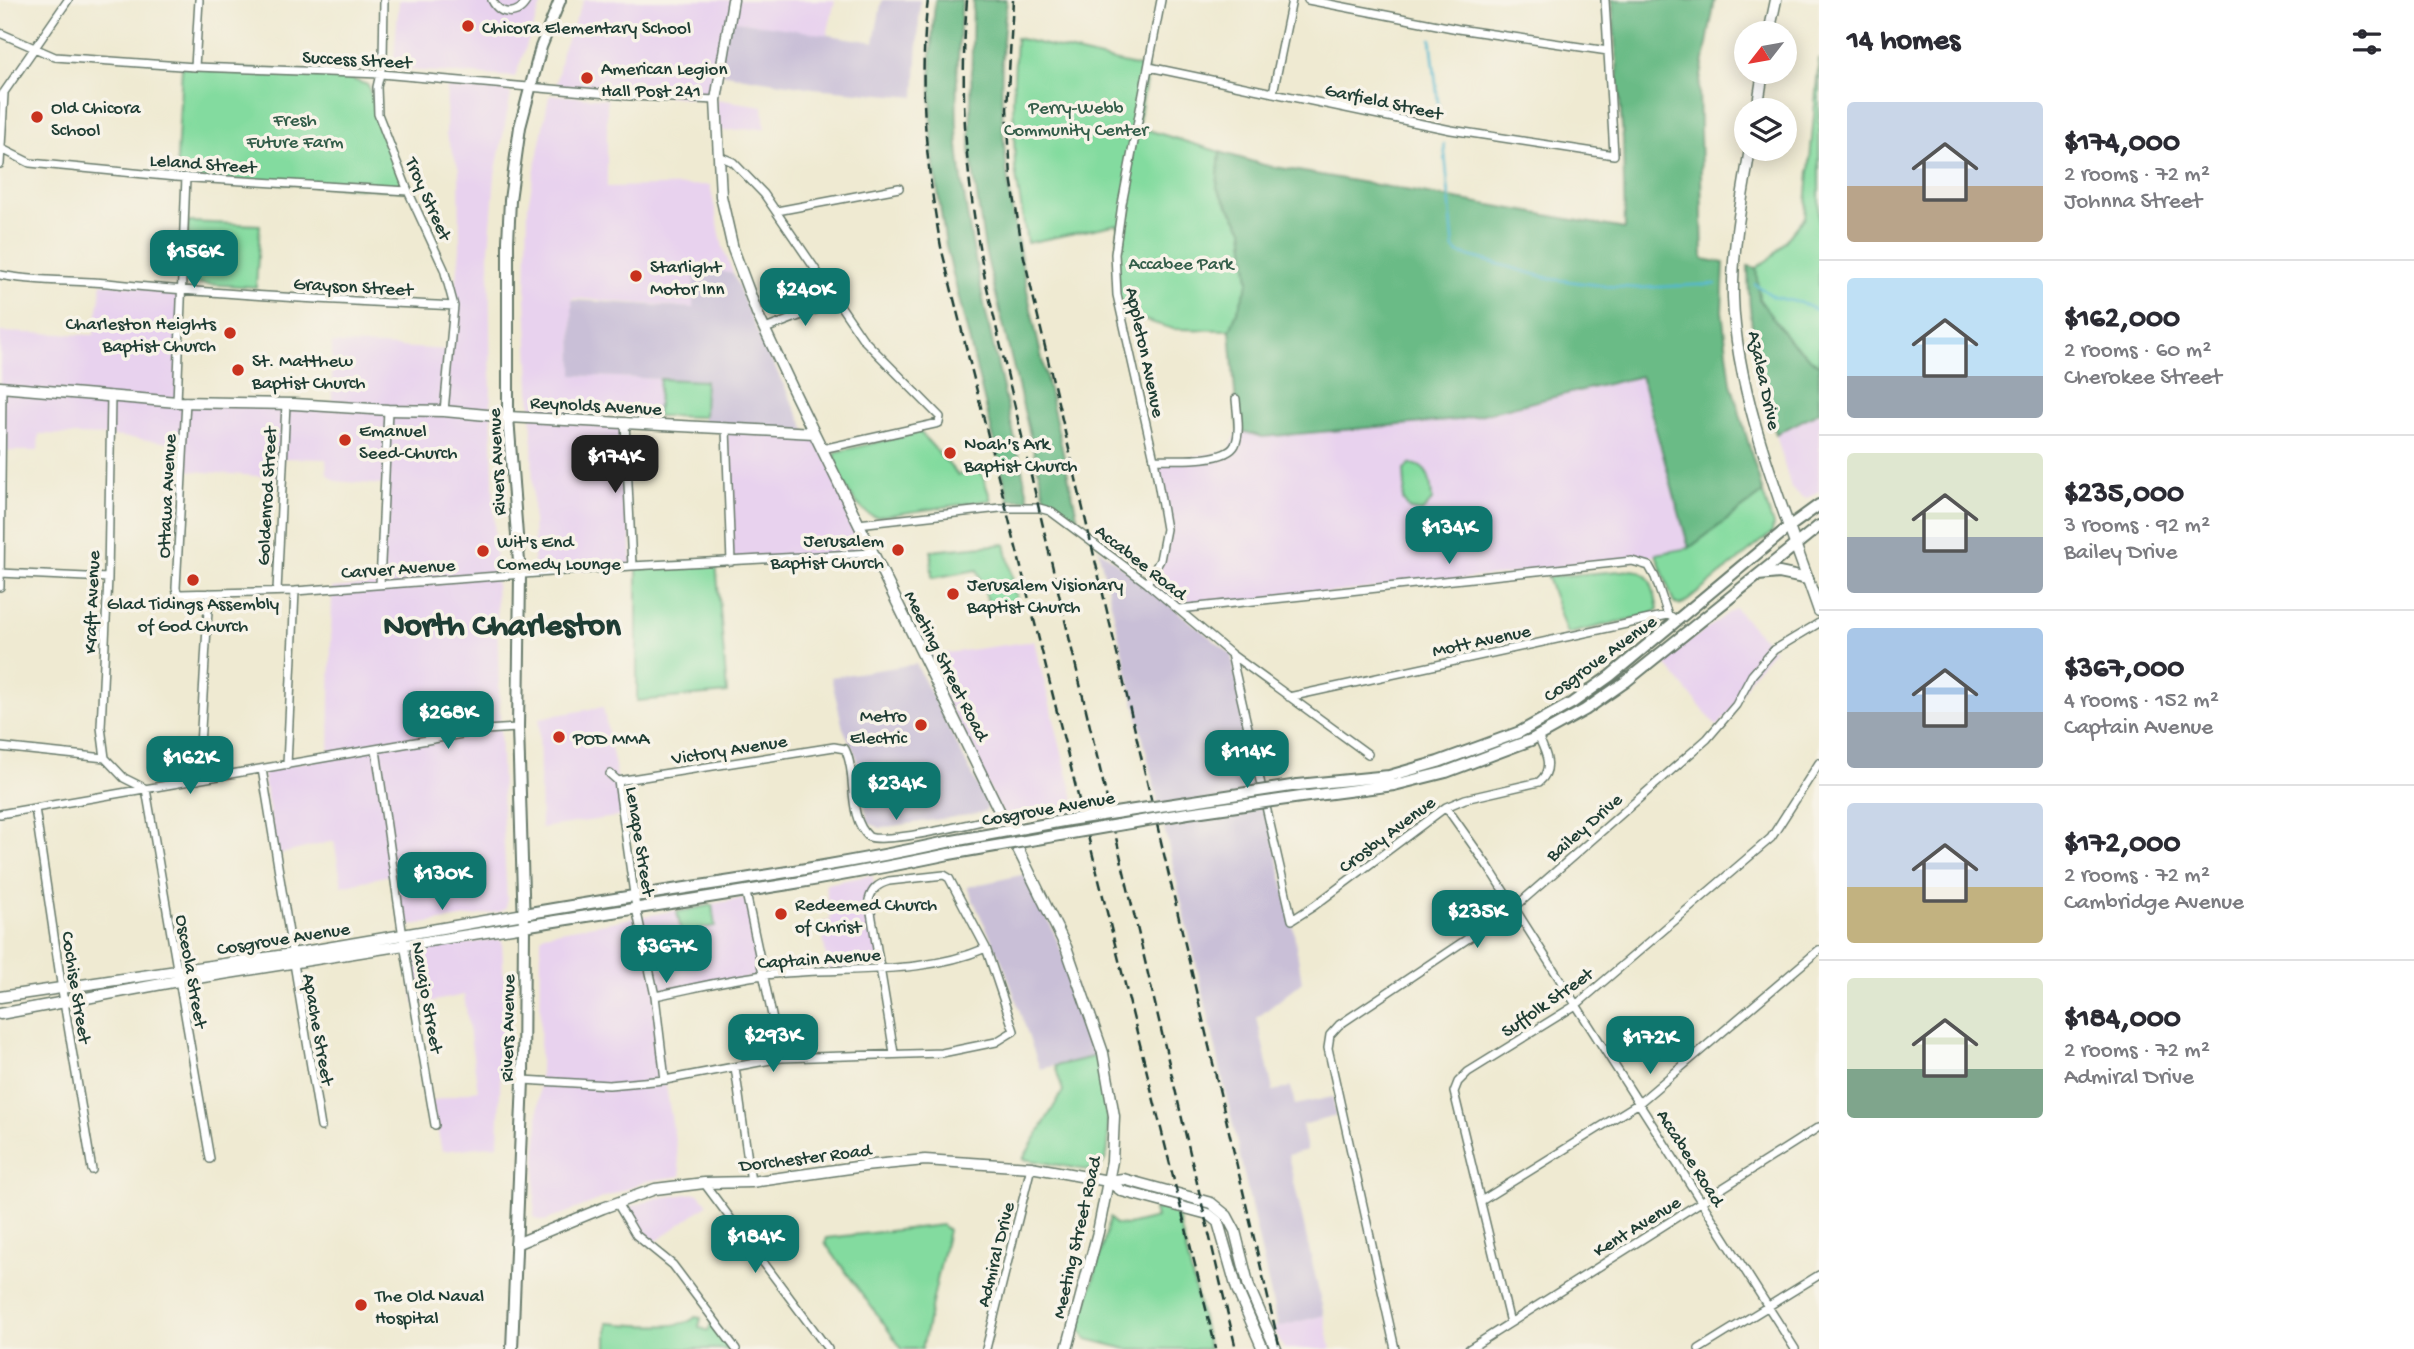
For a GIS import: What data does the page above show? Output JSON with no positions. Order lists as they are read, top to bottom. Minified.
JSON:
{"streets":{"main road":["Rivers Avenue","Cosgrove Avenue"],"street":["Success Street","Garfield Street","Leland Street","Troy Street","Grayson Street","Appleton Avenue","Azalea Drive","Reynolds Avenue","Ottawa Avenue","Goldenrod Street","Accabee Road","Carver Avenue","Kraft Avenue","Mott Avenue","Meeting Street Road","Victory Avenue","Bailey Drive","Crosby Avenue","Lenape Street","Captain Avenue","Osceola Street","Cochise Street","Navajo Street","Suffolk Street","Apache Street","Dorchester Road","Kent Avenue","Admiral Drive"]},"crossings":[["Success Street","Troy Street"],["Success Street","Rivers Avenue"],["Success Street","Meeting Street Road"],["Garfield Street","Appleton Avenue"],["Leland Street","Troy Street"],["Leland Street","Ottawa Avenue"],["Troy Street","Grayson Street"],["Troy Street","Reynolds Avenue"],["Grayson Street","Ottawa Avenue"],["Appleton Avenue","Accabee Road"],["Azalea Drive","Cosgrove Avenue"],["Reynolds Avenue","Rivers Avenue"],["Reynolds Avenue","Ottawa Avenue"],["Reynolds Avenue","Goldenrod Street"],["Reynolds Avenue","Kraft Avenue"],["Reynolds Avenue","Meeting Street Road"],["Rivers Avenue","Carver Avenue"],["Rivers Avenue","Cosgrove Avenue"],["Rivers Avenue","Dorchester Road"],["Ottawa Avenue","Carver Avenue"],["Goldenrod Street","Carver Avenue"],["Accabee Road","Mott Avenue"],["Accabee Road","Meeting Street Road"],["Accabee Road","Bailey Drive"],["Accabee Road","Crosby Avenue"],["Accabee Road","Suffolk Street"],["Accabee Road","Kent Avenue"],["Carver Avenue","Meeting Street Road"],["Cosgrove Avenue","Crosby Avenue"],["Cosgrove Avenue","Lenape Street"],["Cosgrove Avenue","Osceola Street"],["Cosgrove Avenue","Cochise Street"],["Cosgrove Avenue","Navajo Street"],["Cosgrove Avenue","Apache Street"],["Meeting Street Road","Victory Avenue"],["Meeting Street Road","Dorchester Road"],["Victory Avenue","Lenape Street"],["Lenape Street","Captain Avenue"],["Suffolk Street","Kent Avenue"],["Dorchester Road","Admiral Drive"]],"districts":["North Charleston"],"parks":["Perry-Webb Community Center","Fresh Future Farm","Accabee Park"],"places":["Chicora Elementary School","American Legion Hall Post 241","Old Chicora School","Starlight Motor Inn","Charleston Heights Baptist Church","St. Matthew Baptist Church","Emanuel Seed-Church","Noah's Ark Baptist Church","Jerusalem Baptist Church","Wit's End Comedy Lounge","Glad Tidings Assembly of God Church","Jerusalem Visionary Baptist Church","Metro Electric","POD MMA","Redeemed Church of Christ","The Old Naval Hospital"],"north":"bottom left","page":{"heading":"14 homes","list":[{"name":"$174,000","note":"2 rooms · 72 m² · Johnna Street"},{"name":"$162,000","note":"2 rooms · 60 m² · Cherokee Street"},{"name":"$235,000","note":"3 rooms · 92 m² · Bailey Drive"},{"name":"$367,000","note":"4 rooms · 152 m² · Captain Avenue"},{"name":"$172,000","note":"2 rooms · 72 m² · Cambridge Avenue"},{"name":"$184,000","note":"2 rooms · 72 m² · Admiral Drive"}],"price":["$156K","$240K","$174K","$134K","$268K","$114K","$162K","$234K","$130K","$235K","$367K","$293K","$172K","$184K"]}}
